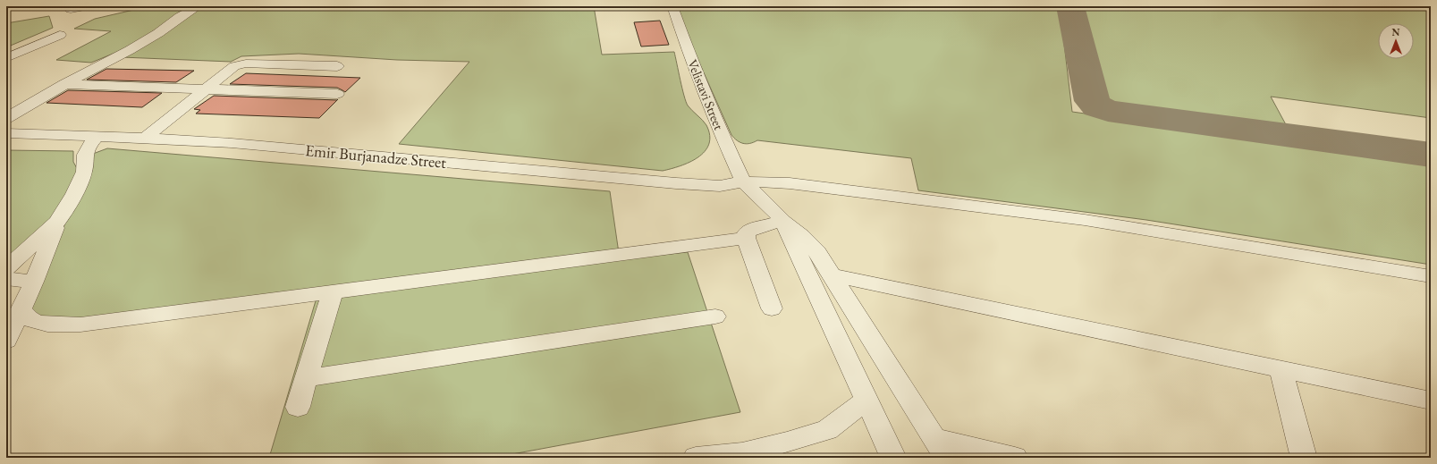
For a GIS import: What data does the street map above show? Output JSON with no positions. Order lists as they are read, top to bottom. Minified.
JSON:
{"streets":{"street":["Velistavi Street","Emir Burjanadze Street"]},"crossings":[["Velistavi Street","Emir Burjanadze Street"]],"north":"top"}
